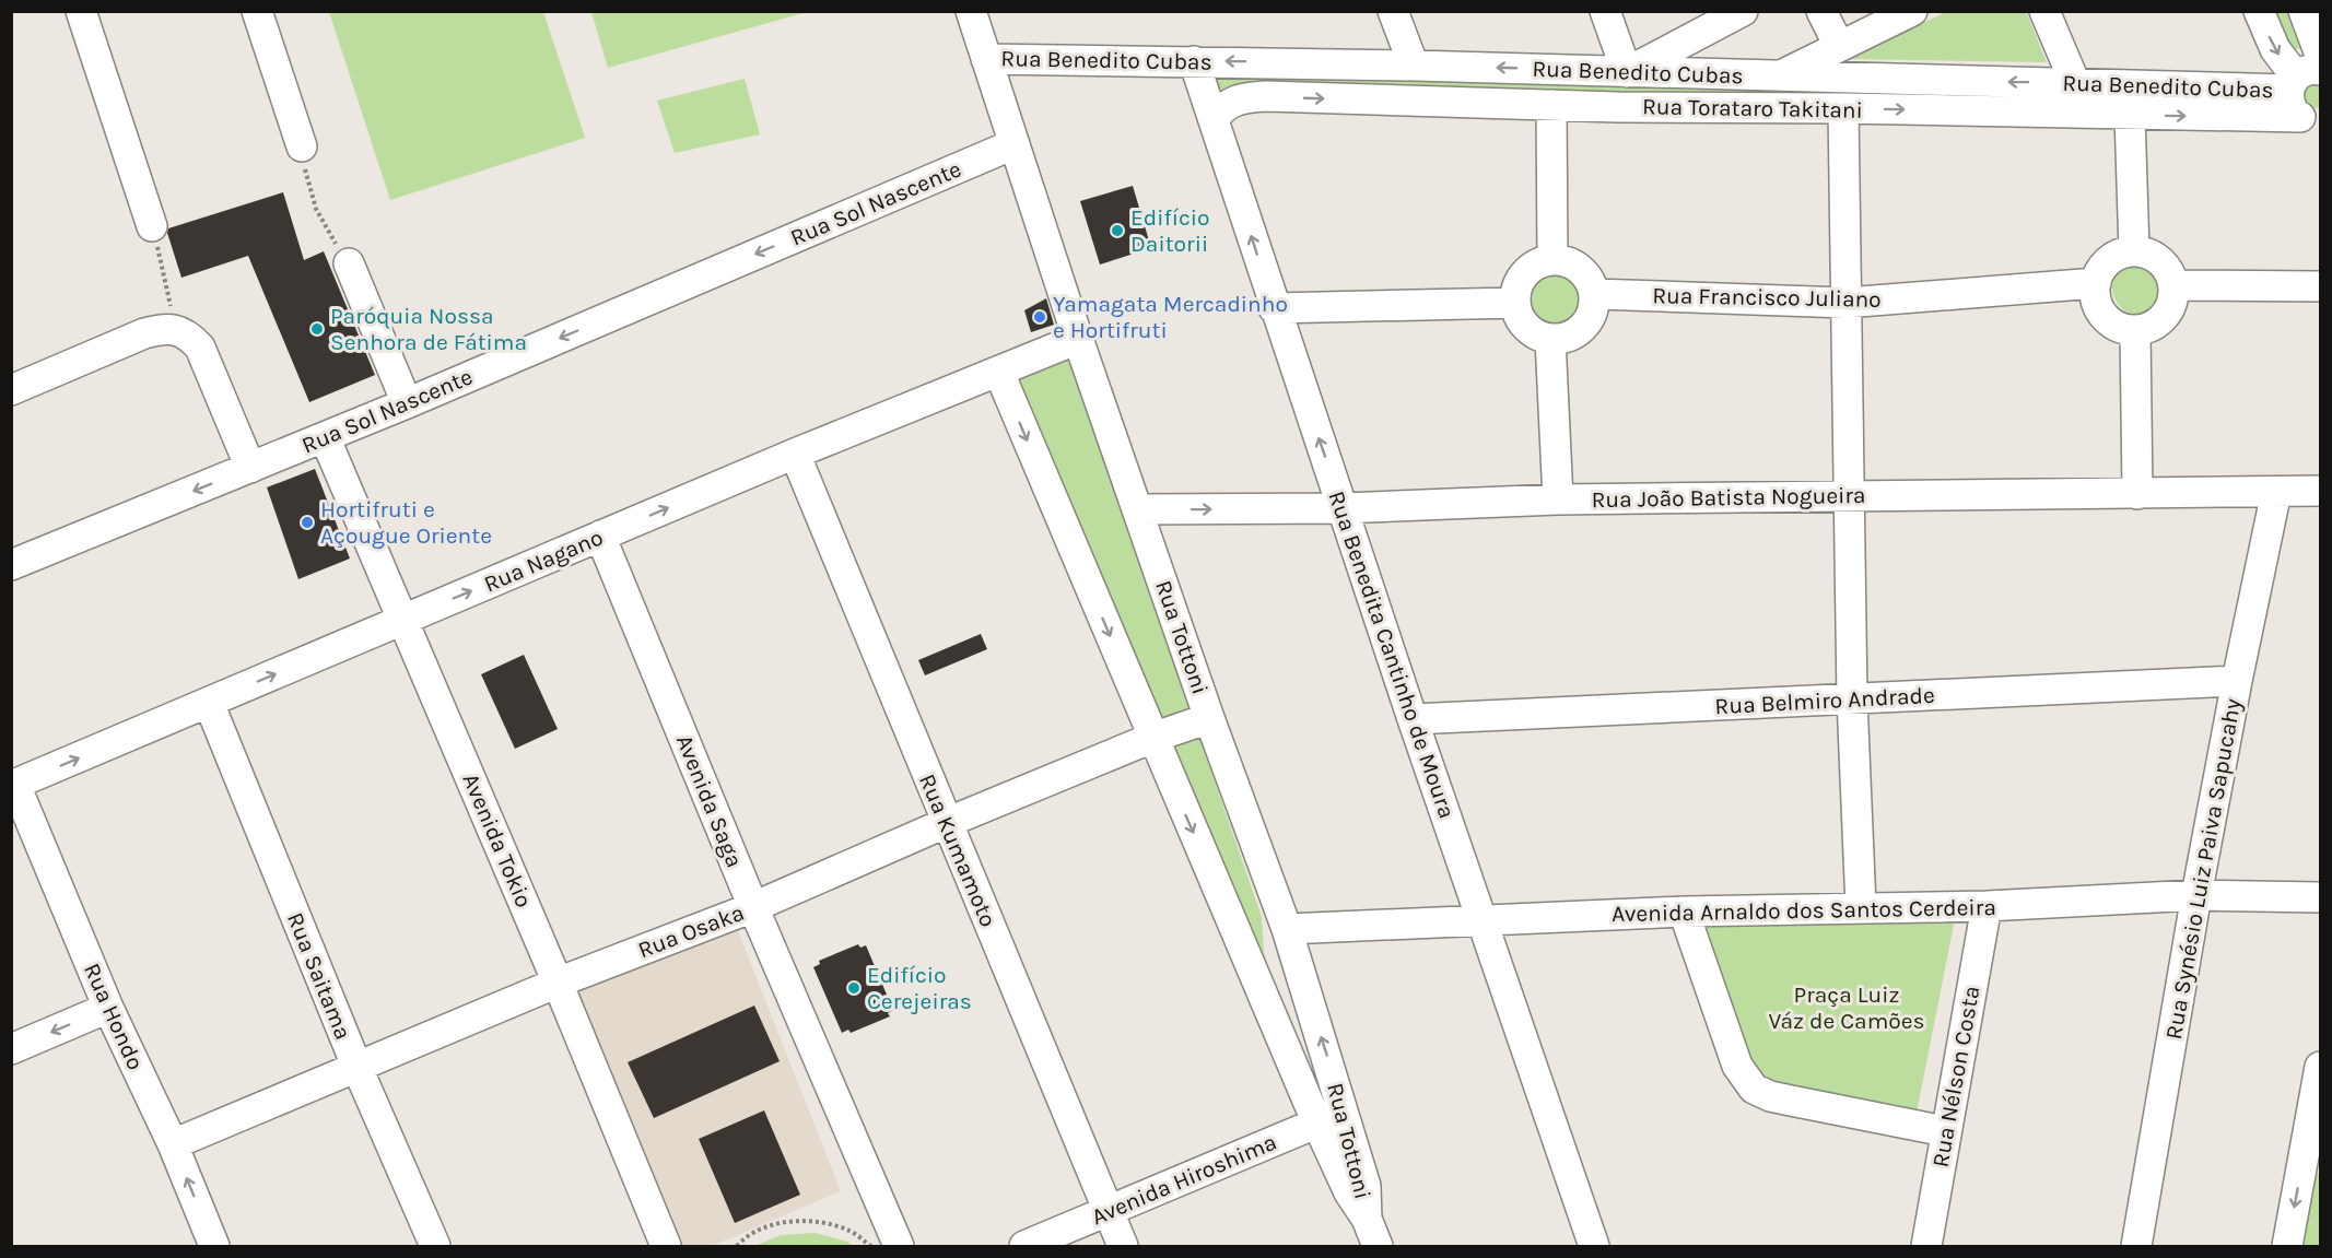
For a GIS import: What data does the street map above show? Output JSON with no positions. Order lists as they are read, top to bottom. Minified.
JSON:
{"streets":{"street":["Rua Benedito Cubas","Rua Torataro Takitani","Rua Sol Nascente","Rua Francisco Juliano","Rua João Batista Nogueira","Rua Nagano","Rua Tottoni","Rua Benedita Cantinho de Moura","Rua Belmiro Andrade","Avenida Saga","Avenida Tokio","Rua Kumamoto","Rua Synésio Luiz Paiva Sapucahy","Avenida Arnaldo dos Santos Cerdeira","Rua Osaka","Rua Saitama","Rua Hondo","Rua Nélson Costa","Avenida Hiroshima"]},"crossings":[["Rua Benedito Cubas","Rua Tottoni"],["Rua Benedito Cubas","Rua Benedita Cantinho de Moura"],["Rua Torataro Takitani","Rua Benedita Cantinho de Moura"],["Rua Sol Nascente","Rua Tottoni"],["Rua Sol Nascente","Avenida Tokio"],["Rua João Batista Nogueira","Rua Tottoni"],["Rua João Batista Nogueira","Rua Benedita Cantinho de Moura"],["Rua João Batista Nogueira","Rua Synésio Luiz Paiva Sapucahy"],["Rua Nagano","Rua Tottoni"],["Rua Nagano","Avenida Saga"],["Rua Nagano","Avenida Tokio"],["Rua Nagano","Rua Kumamoto"],["Rua Nagano","Rua Saitama"],["Rua Nagano","Rua Hondo"],["Rua Tottoni","Avenida Arnaldo dos Santos Cerdeira"],["Rua Tottoni","Rua Osaka"],["Rua Tottoni","Avenida Hiroshima"],["Rua Benedita Cantinho de Moura","Rua Belmiro Andrade"],["Rua Benedita Cantinho de Moura","Avenida Arnaldo dos Santos Cerdeira"],["Rua Belmiro Andrade","Rua Synésio Luiz Paiva Sapucahy"],["Avenida Saga","Rua Osaka"],["Avenida Tokio","Rua Osaka"],["Rua Kumamoto","Rua Osaka"],["Rua Kumamoto","Avenida Hiroshima"],["Rua Synésio Luiz Paiva Sapucahy","Avenida Arnaldo dos Santos Cerdeira"],["Avenida Arnaldo dos Santos Cerdeira","Rua Nélson Costa"],["Rua Osaka","Rua Saitama"],["Rua Osaka","Rua Hondo"]],"one_way":["Rua Benedito Cubas","Rua Sol Nascente","Rua Nagano"],"parks":["Praça Luiz Váz de Camões"],"places":["Edifício Daitorii","Yamagata Mercadinho e Hortifruti","Paróquia Nossa Senhora de Fátima","Hortifruti e Açougue Oriente","Edifício Cerejeiras"]}
